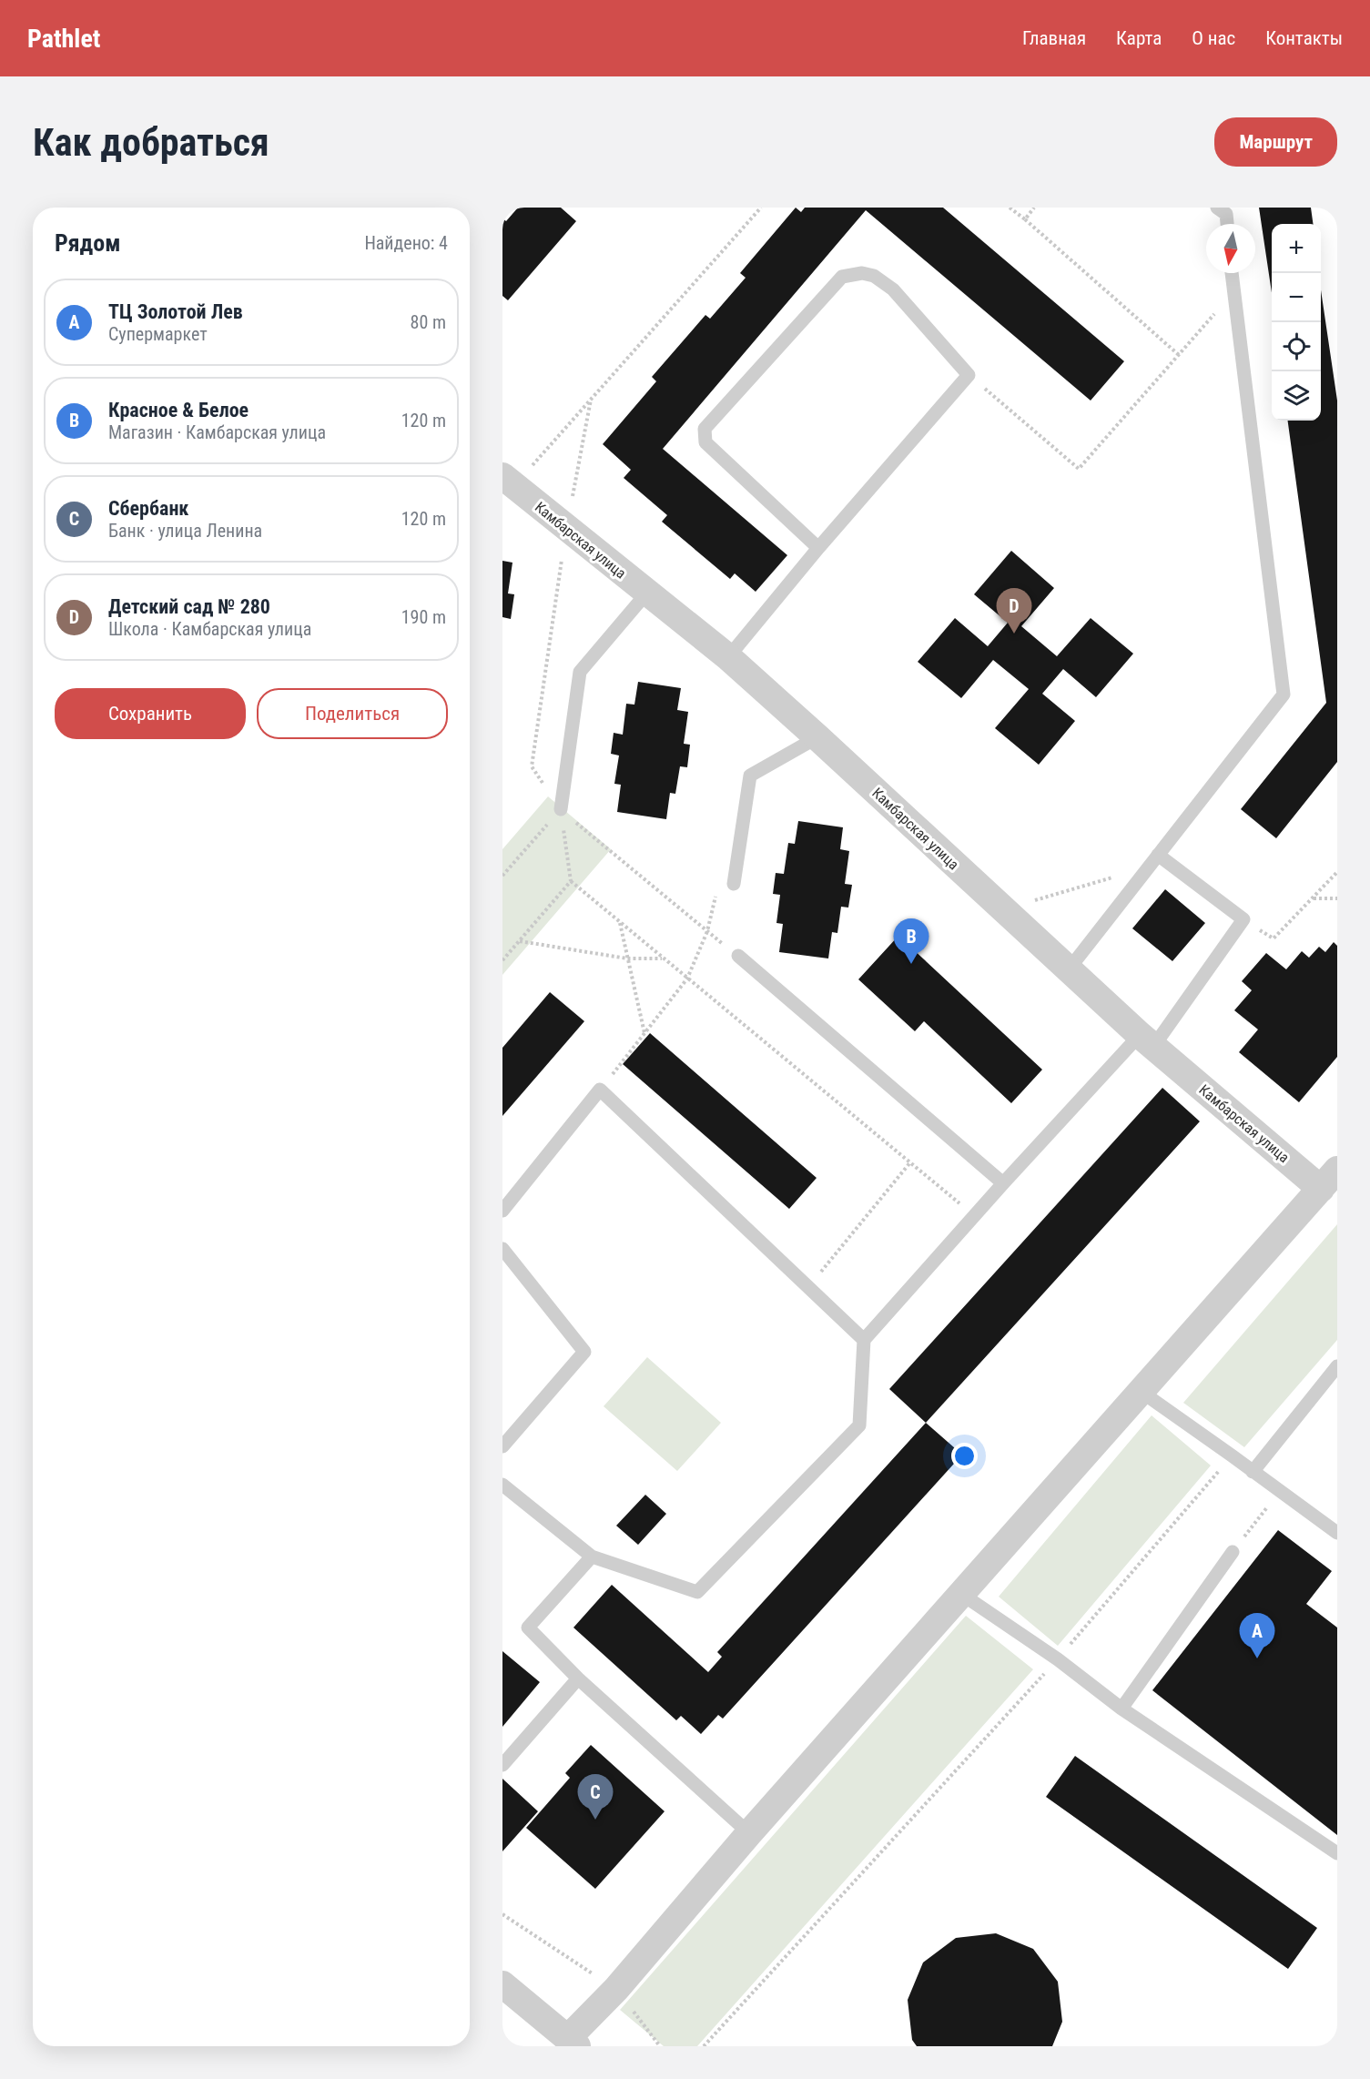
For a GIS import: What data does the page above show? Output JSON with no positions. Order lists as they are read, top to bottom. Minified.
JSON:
{"streets":{"street":["Камбарская улица"]},"north":"bottom","page":{"header":"Pathlet","nav":["Главная","Карта","О нас","Контакты"],"buttons":["Маршрут",["Сохранить","Поделиться"]],"title":"Как добраться","heading":["Рядом","Найдено: 4"],"map_buttons":["+","−"],"list":[{"mark":"A","name":"ТЦ Золотой Лев","note":"Супермаркет","value":"80 m"},{"mark":"B","name":"Красное & Белое","note":"Магазин · Камбарская улица","value":"120 m"},{"mark":"C","name":"Сбербанк","note":"Банк · улица Ленина","value":"120 m"},{"mark":"D","name":"Детский сад № 280","note":"Школа · Камбарская улица","value":"190 m"}],"pins":["D","B","A","C"]}}
